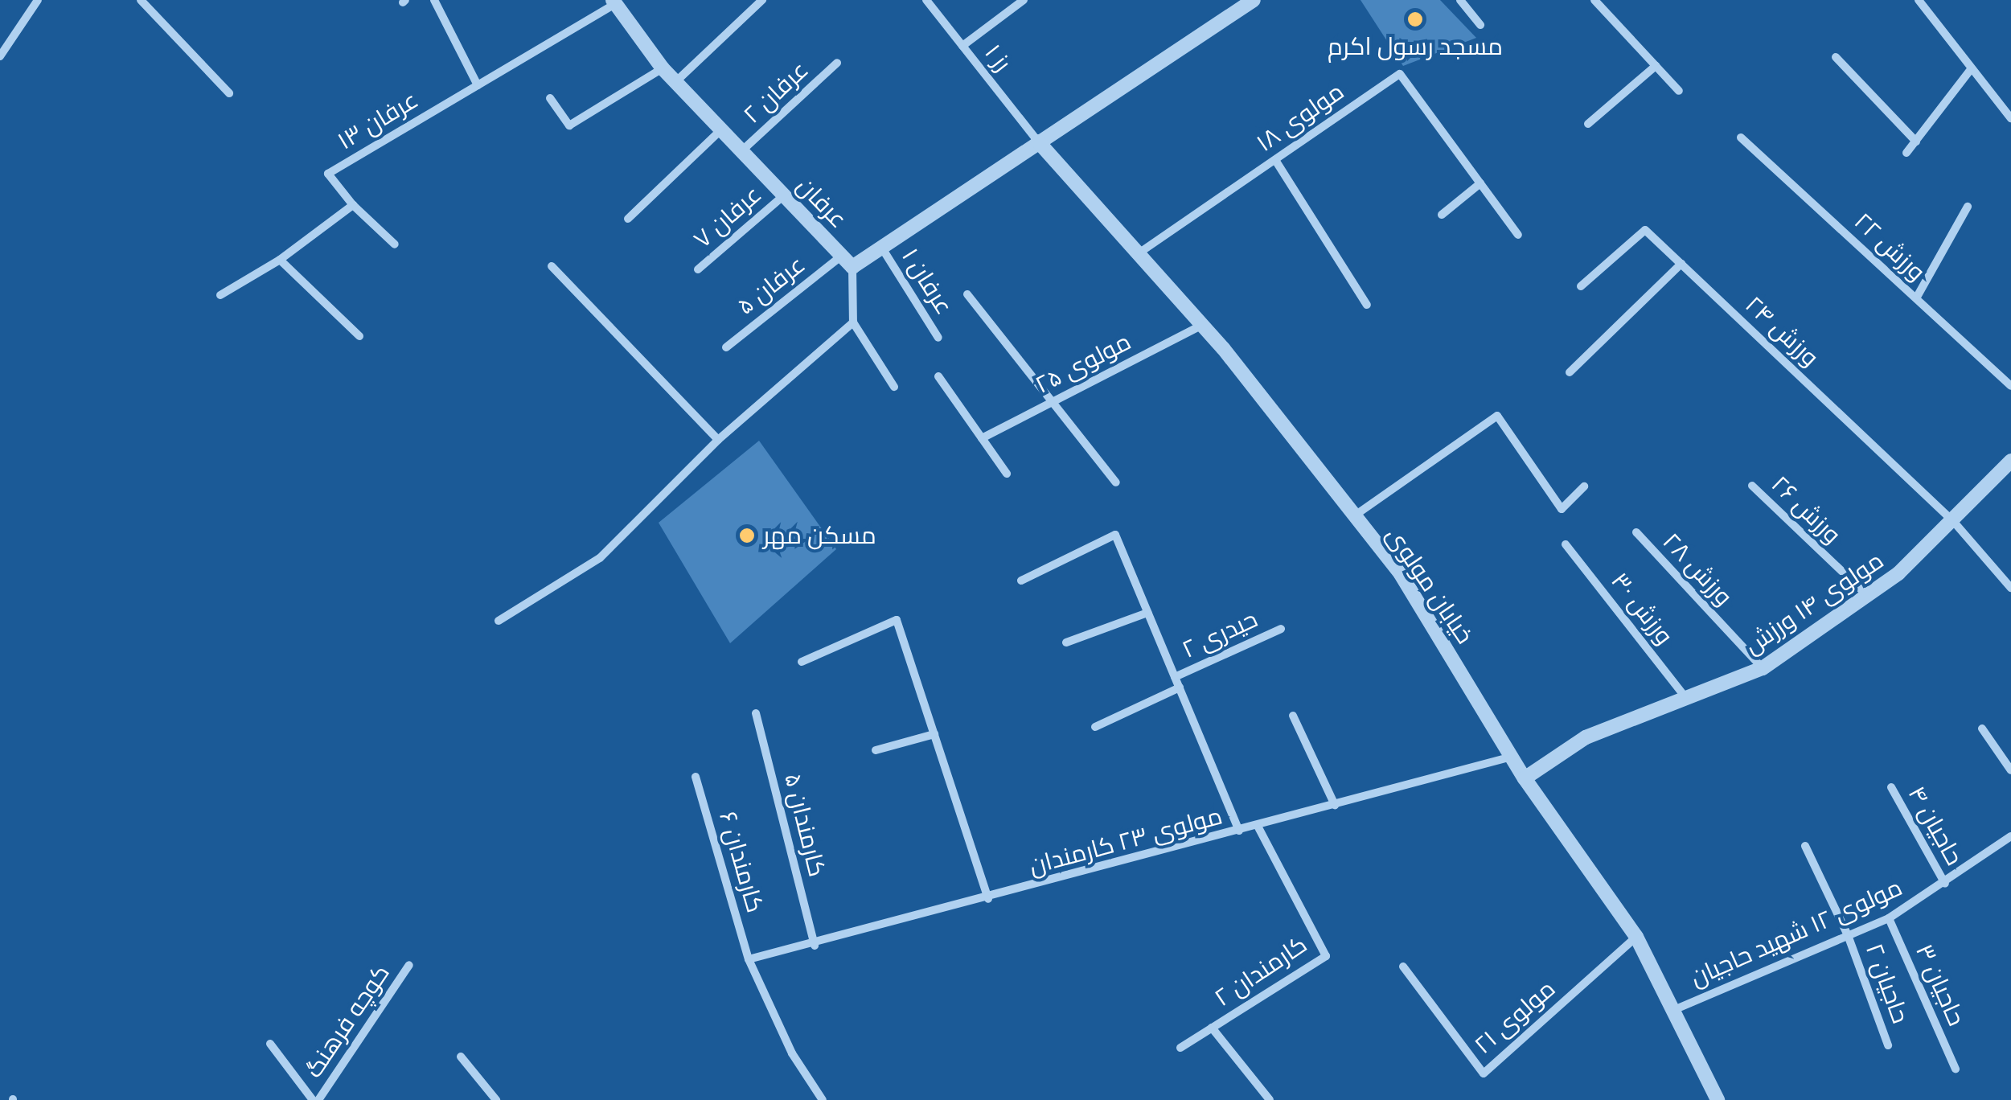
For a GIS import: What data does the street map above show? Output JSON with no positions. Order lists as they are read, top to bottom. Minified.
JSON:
{"streets":{"street":["رز ۱","عرفان ۲","مولوی ۱۸","عرفان ۱۳","عرفان","عرفان ۷","ورزش ۲۲","عرفان ۱","عرفان ۵","ورزش ۲۴","مولوی ۲۵","ورزش ۲۶","ورزش ۲۸","خیابان مولوی","مولوی ۱۴ ورزش","ورزش ۳۰","حیدری ۲","کارمندان ۵","حاجیان ۴","مولوی ۲۳ کارمندان","کارمندان ۶","مولوی ۱۲ شهید حاجیان","کارمندان ۲","حاجیان ۲","حاجیان ۳","مولوی ۲۱","کوچه فرهنگ"]},"crossings":[["رز ۱","خیابان مولوی"],["عرفان ۲","عرفان"],["مولوی ۱۸","خیابان مولوی"],["عرفان ۱۳","عرفان"],["عرفان","عرفان ۷"],["عرفان","عرفان ۵"],["ورزش ۲۴","مولوی ۱۴ ورزش"],["مولوی ۲۵","خیابان مولوی"],["ورزش ۲۶","مولوی ۱۴ ورزش"],["ورزش ۲۸","مولوی ۱۴ ورزش"],["خیابان مولوی","مولوی ۱۴ ورزش"],["خیابان مولوی","مولوی ۲۳ کارمندان"],["خیابان مولوی","مولوی ۱۲ شهید حاجیان"],["خیابان مولوی","مولوی ۲۱"],["مولوی ۱۴ ورزش","ورزش ۳۰"],["کارمندان ۵","مولوی ۲۳ کارمندان"],["حاجیان ۴","مولوی ۱۲ شهید حاجیان"],["مولوی ۲۳ کارمندان","کارمندان ۶"],["مولوی ۲۳ کارمندان","کارمندان ۲"],["مولوی ۱۲ شهید حاجیان","حاجیان ۲"],["مولوی ۱۲ شهید حاجیان","حاجیان ۳"]],"places":["مسجد رسول اکرم","مسکن مهر"]}
